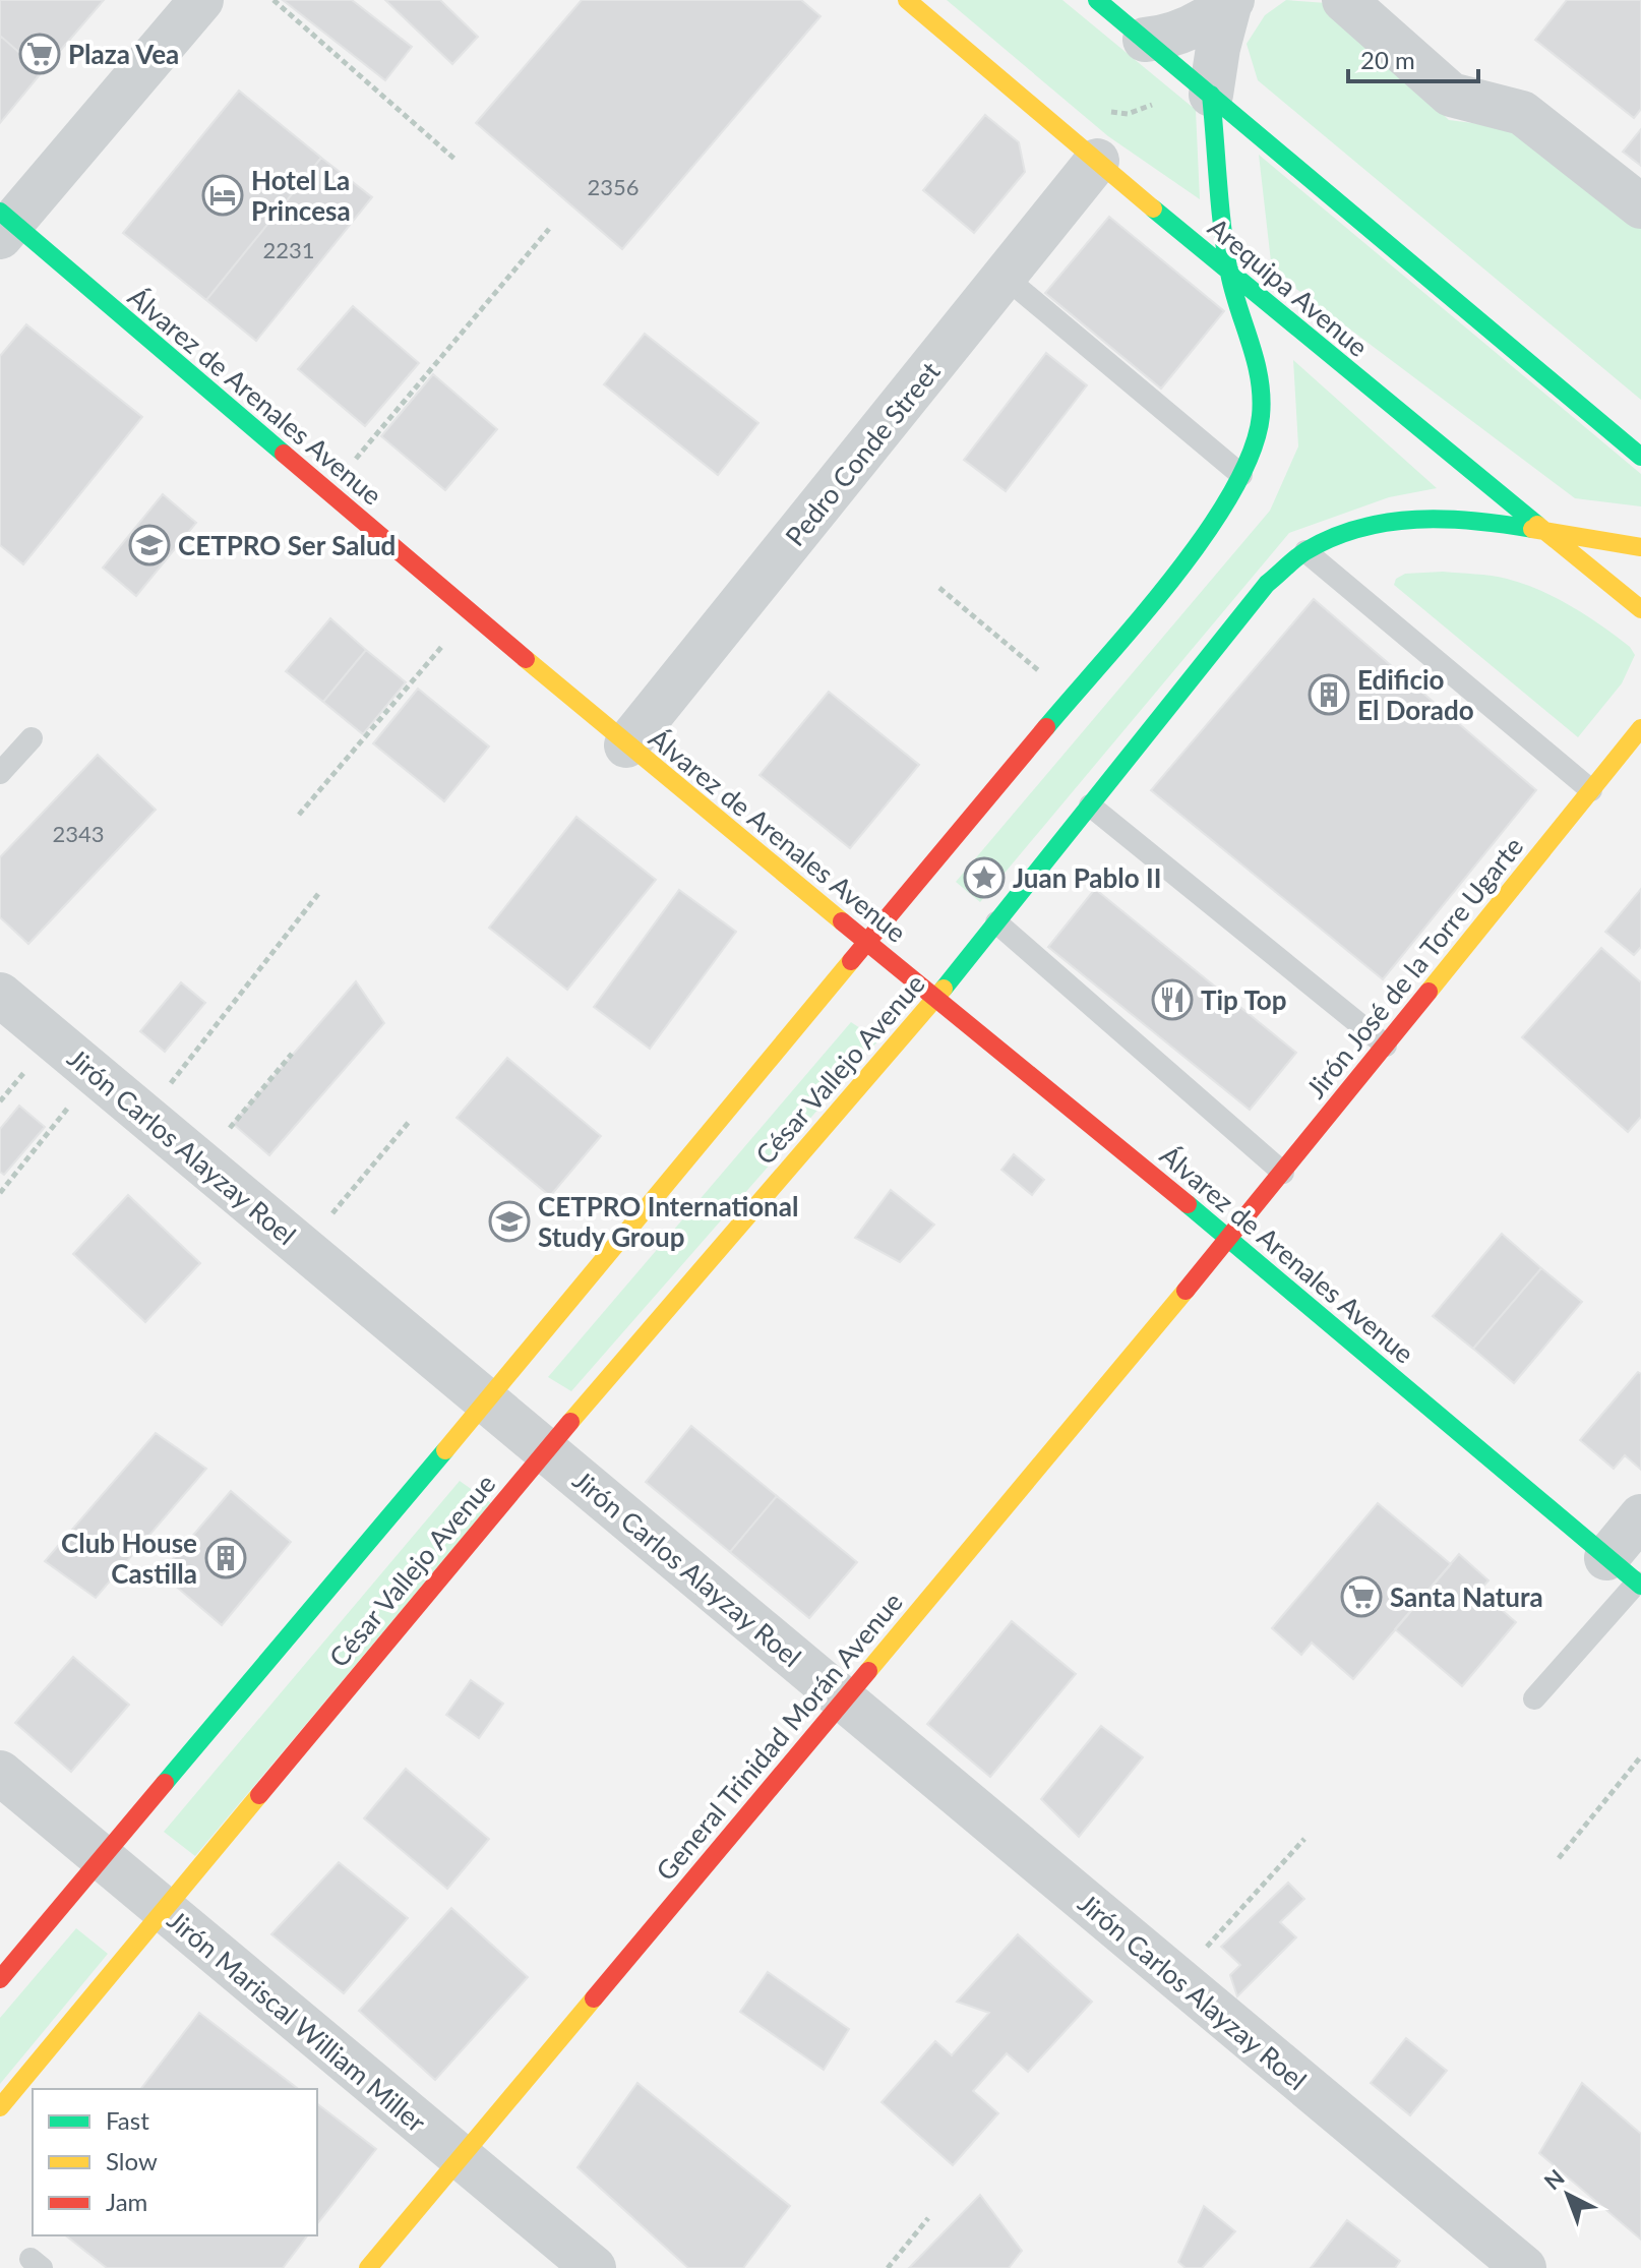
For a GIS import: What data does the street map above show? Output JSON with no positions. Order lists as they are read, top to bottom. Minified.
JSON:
{"streets":{"main road":["Arequipa Avenue","Álvarez de Arenales Avenue","Jirón José de la Torre Ugarte","César Vallejo Avenue","General Trinidad Morán Avenue"],"street":["Pedro Conde Street","Jirón Carlos Alayzay Roel","Jirón Mariscal William Miller"]},"crossings":[["Arequipa Avenue","Pedro Conde Street"],["Arequipa Avenue","César Vallejo Avenue"],["Álvarez de Arenales Avenue","Pedro Conde Street"],["Álvarez de Arenales Avenue","Jirón José de la Torre Ugarte"],["Álvarez de Arenales Avenue","César Vallejo Avenue"],["Álvarez de Arenales Avenue","General Trinidad Morán Avenue"],["Jirón José de la Torre Ugarte","General Trinidad Morán Avenue"],["César Vallejo Avenue","Jirón Carlos Alayzay Roel"],["César Vallejo Avenue","Jirón Mariscal William Miller"],["Jirón Carlos Alayzay Roel","General Trinidad Morán Avenue"],["General Trinidad Morán Avenue","Jirón Mariscal William Miller"]],"places":{"supermarket":["Plaza Vea","Santa Natura"],"hotel":["Hotel La Princesa"],"school or university":["CETPRO Ser Salud","CETPRO International Study Group"],"building":["Edificio El Dorado","Club House Castilla"],"place":["Juan Pablo II"],"restaurant":["Tip Top"]},"house_numbers":["2356","2231","2343"],"legend":["Fast","Slow","Jam"],"scale_bar":"20 m","north":"top left"}
